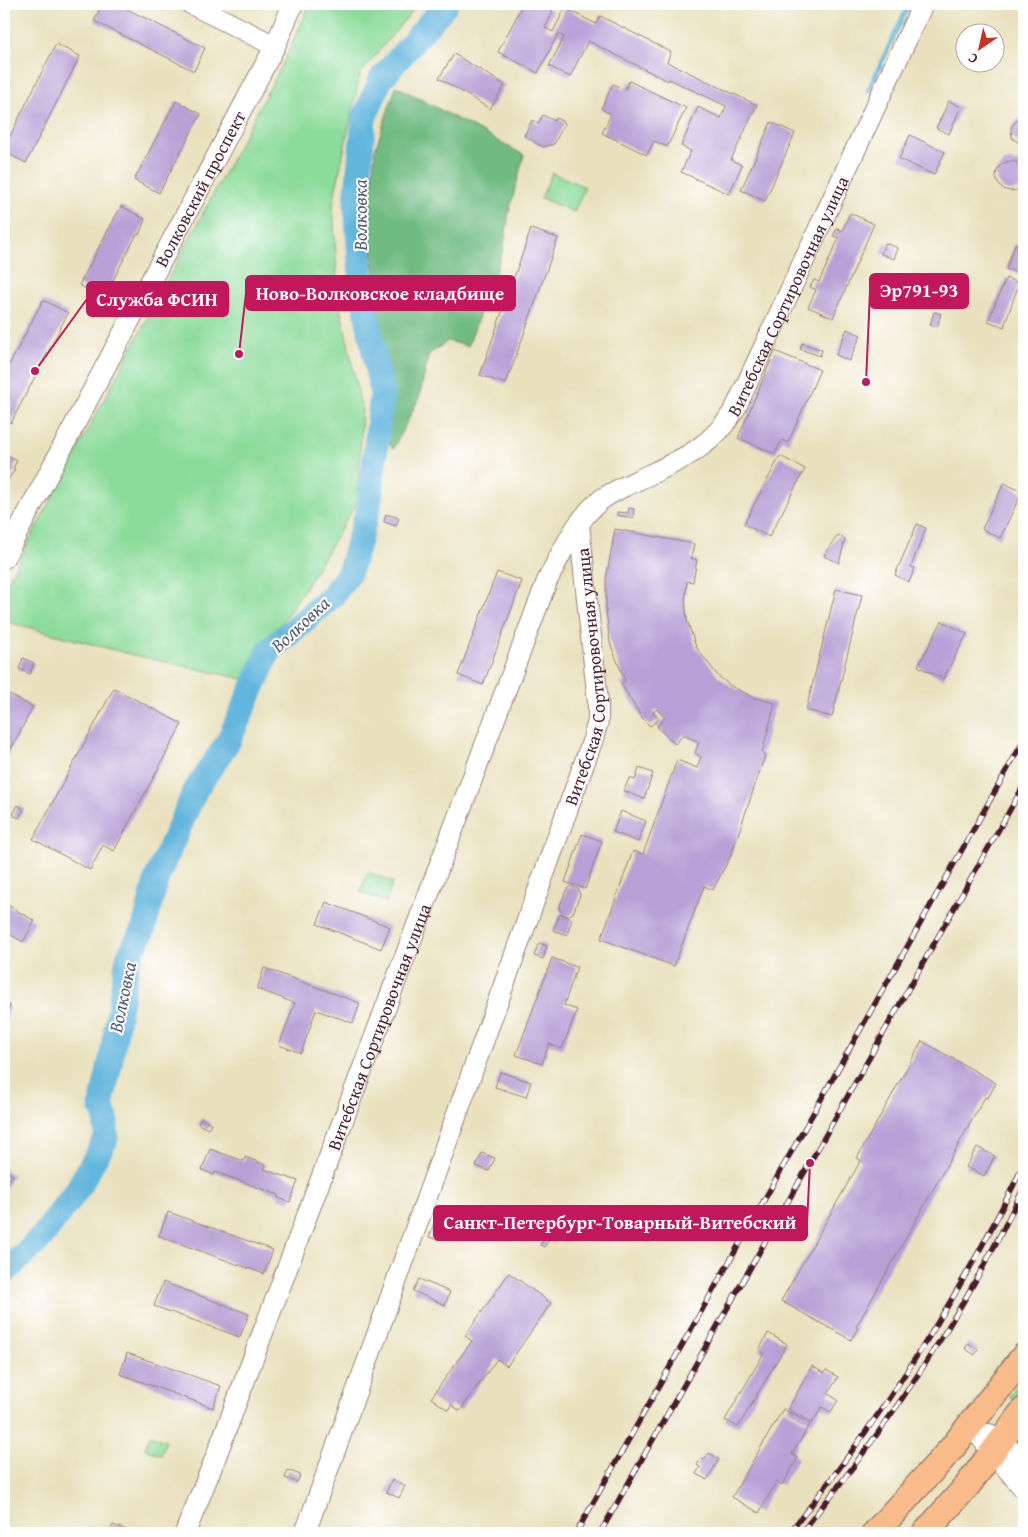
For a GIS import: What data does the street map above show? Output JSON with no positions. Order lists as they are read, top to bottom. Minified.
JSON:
{"streets":{"street":["Волковский проспект","Витебская Сортировочная улица"]},"water":["Волковка"],"places":["Ново-Волковское кладбище","Служба ФСИН","Эр791-93","Санкт-Петербург-Товарный-Витебский"],"north":"bottom left"}
